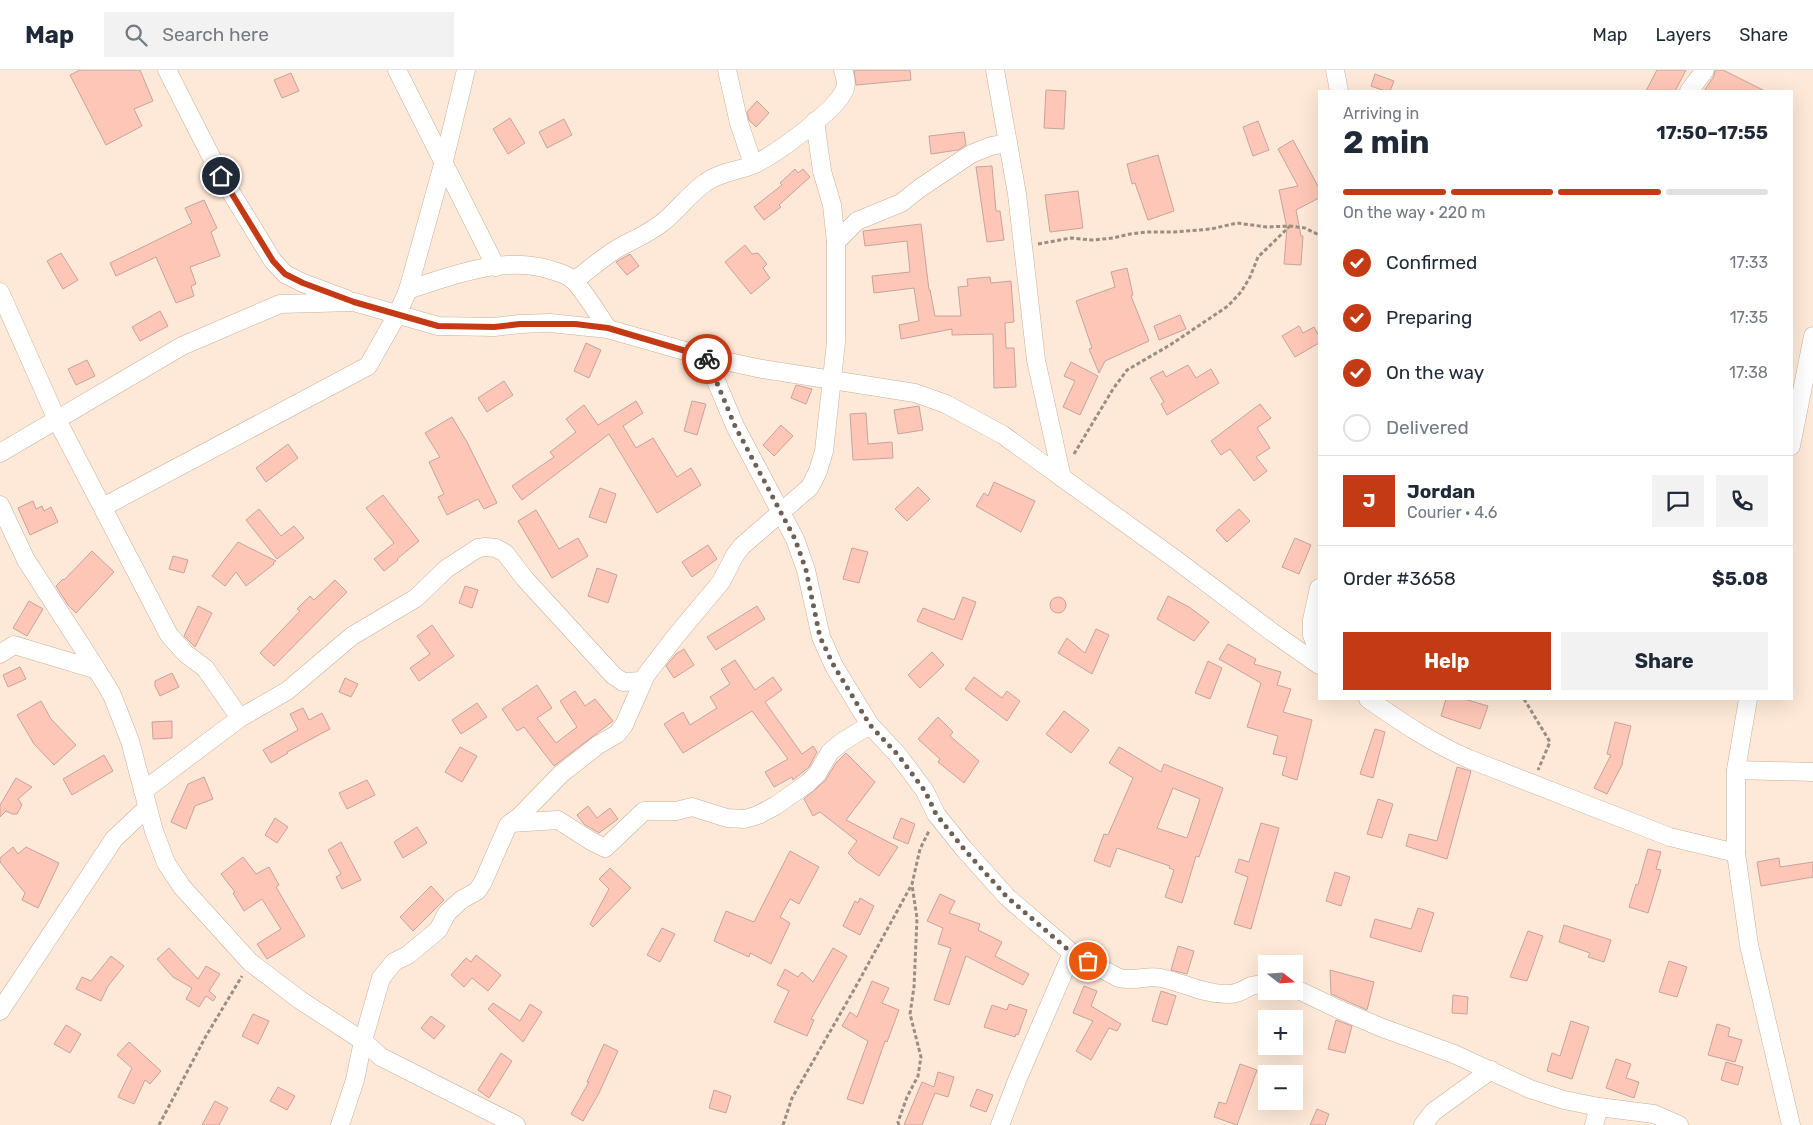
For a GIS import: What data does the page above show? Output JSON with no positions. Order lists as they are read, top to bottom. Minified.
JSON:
{"north":"right","page":{"header":"Map","search":"Search here","nav":["Map","Layers","Share"],"heading":["2 min","Arriving in","17:50–17:55"],"panel":["Jordan","Courier · 4.6","Order #3658","$5.08"],"bar":"On the way · 220 m","list":[["Confirmed","17:33"],["Preparing","17:35"],["On the way","17:38"],"Delivered"],"round":"J","buttons":["Help","Share"],"map_buttons":["+","−"]}}
